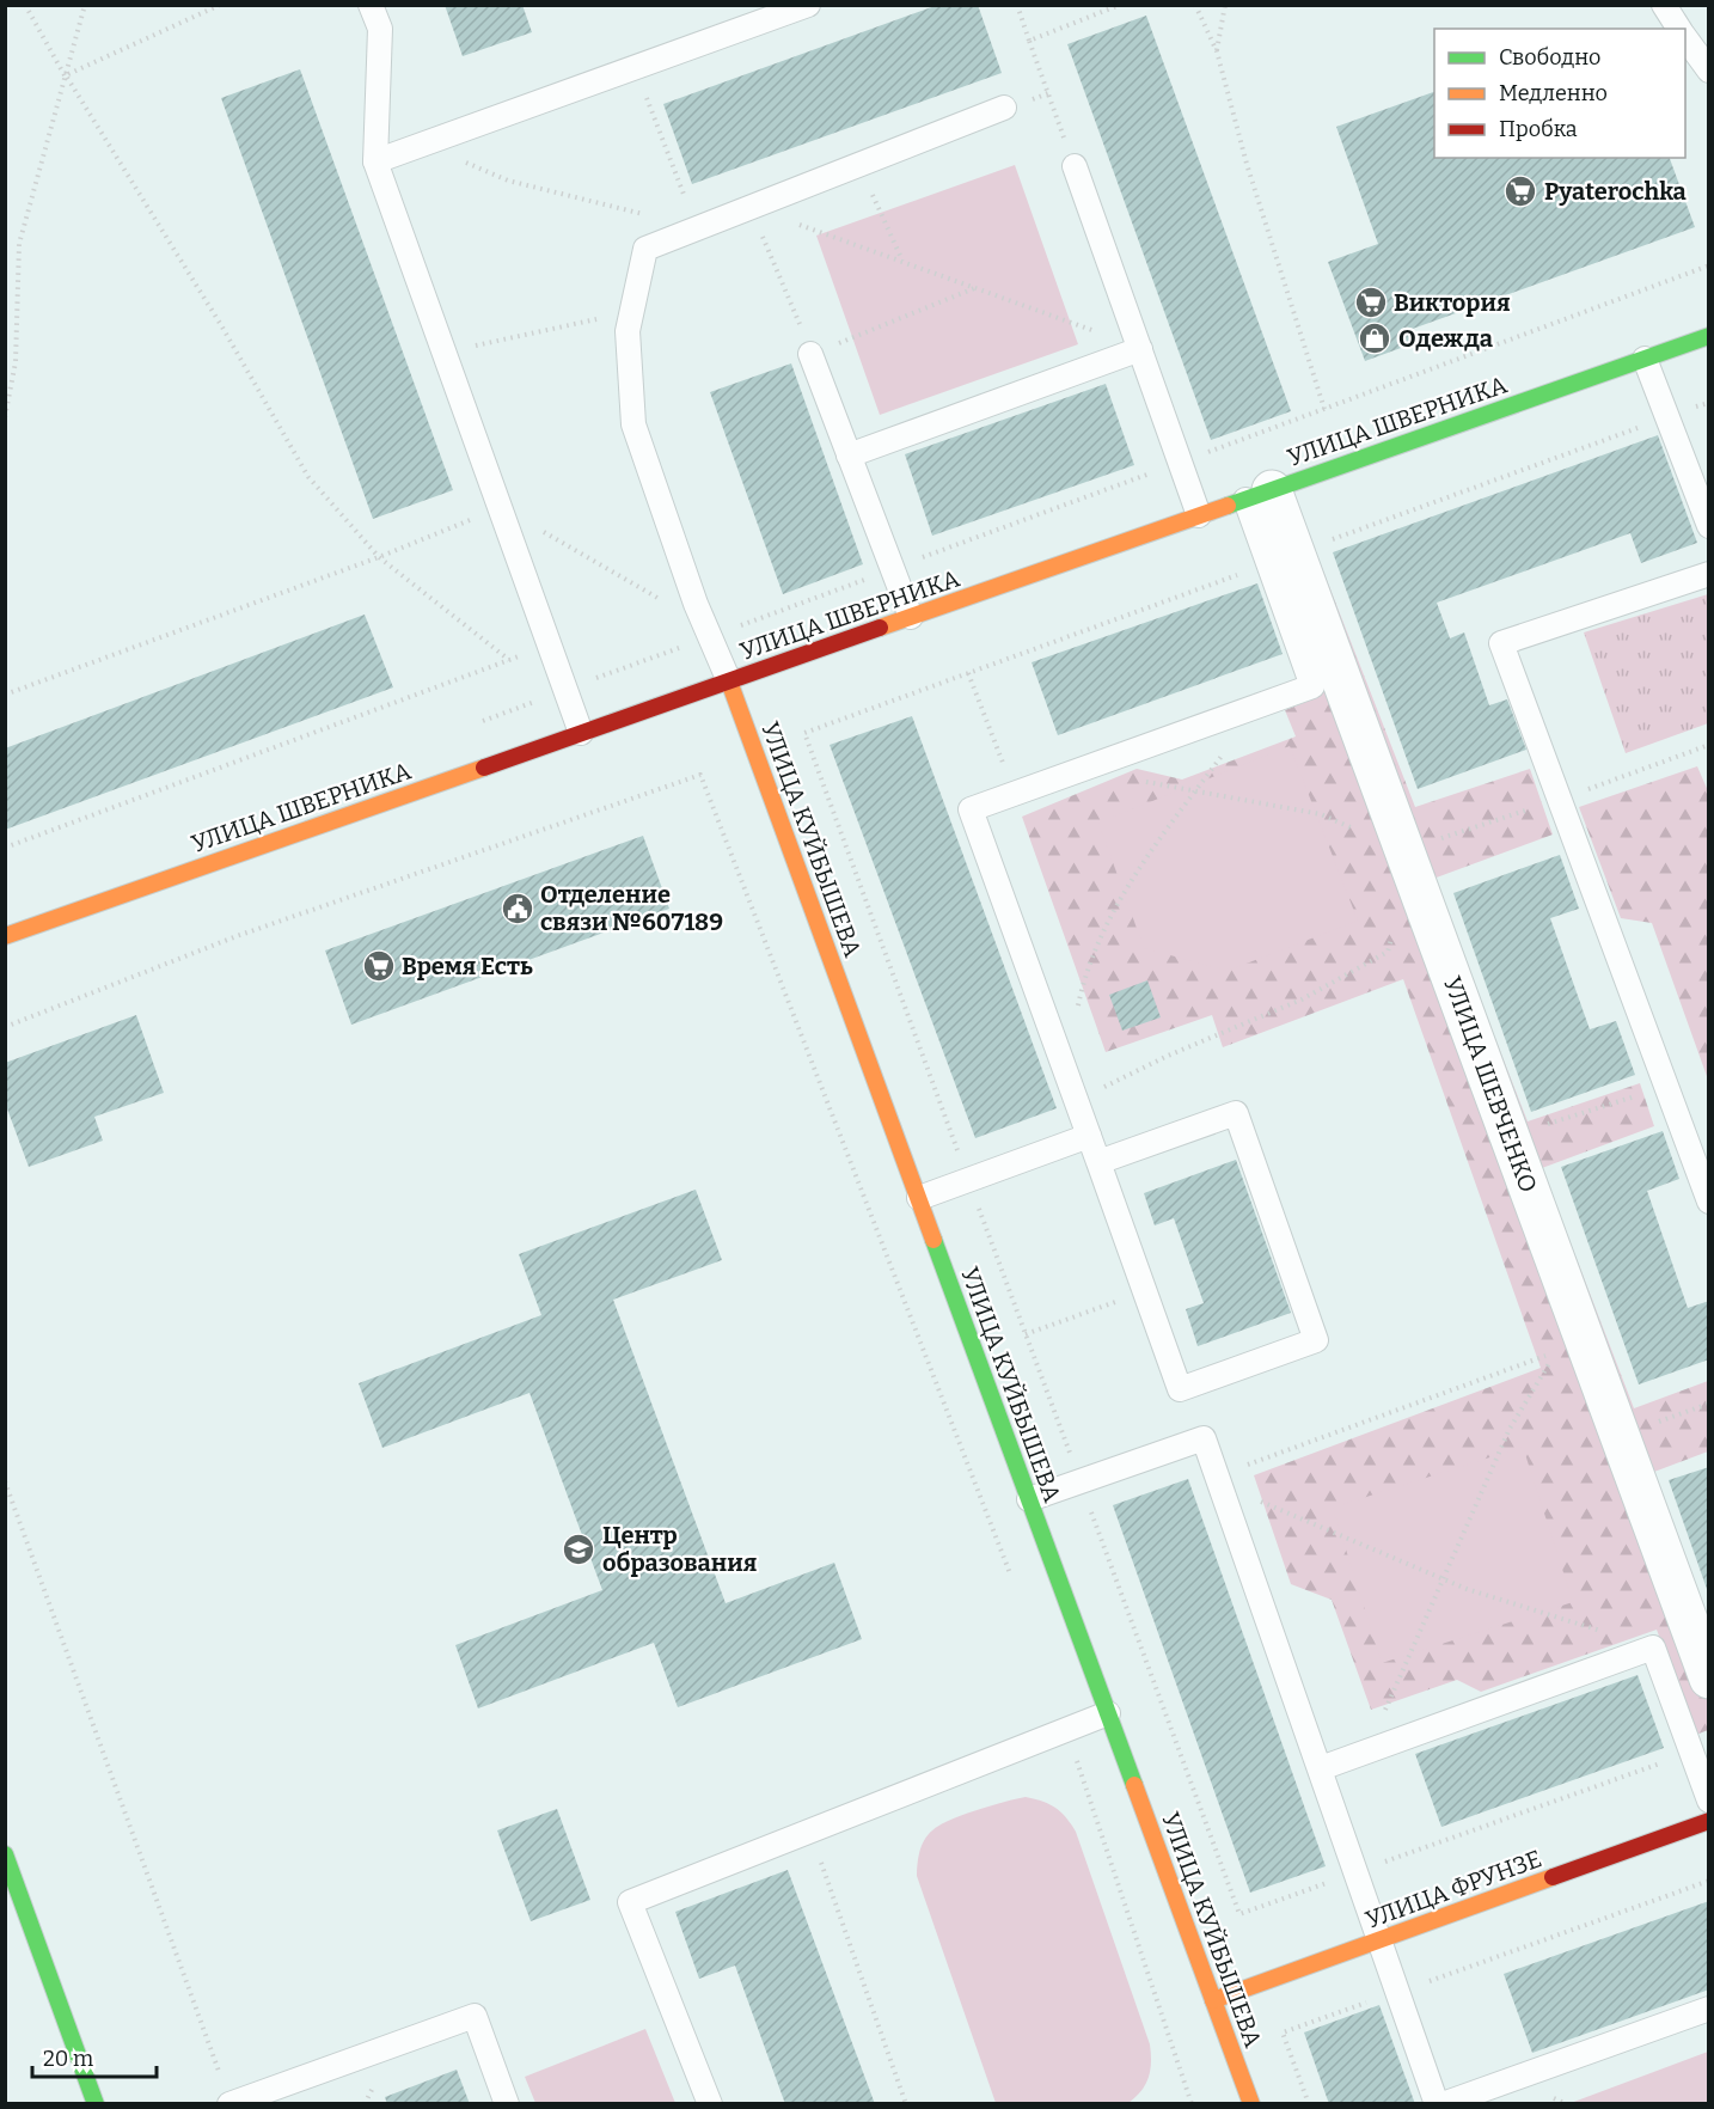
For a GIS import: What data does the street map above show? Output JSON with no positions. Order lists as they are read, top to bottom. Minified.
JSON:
{"streets":{"street":["УЛИЦА ШВЕРНИКА","УЛИЦА КУЙБЫШЕВА","УЛИЦА ШЕВЧЕНКО","УЛИЦА ФРУНЗЕ"]},"crossings":[["УЛИЦА ШВЕРНИКА","УЛИЦА КУЙБЫШЕВА"],["УЛИЦА ШВЕРНИКА","УЛИЦА ШЕВЧЕНКО"],["УЛИЦА КУЙБЫШЕВА","УЛИЦА ФРУНЗЕ"]],"places":{"supermarket":["Pyaterochka","Виктория","Время Есть"],"shop":["Одежда"],"public building":["Отделение связи №607189"],"school or university":["Центр образования"]},"legend":["Свободно","Медленно","Пробка"],"scale_bar":"20 m"}
